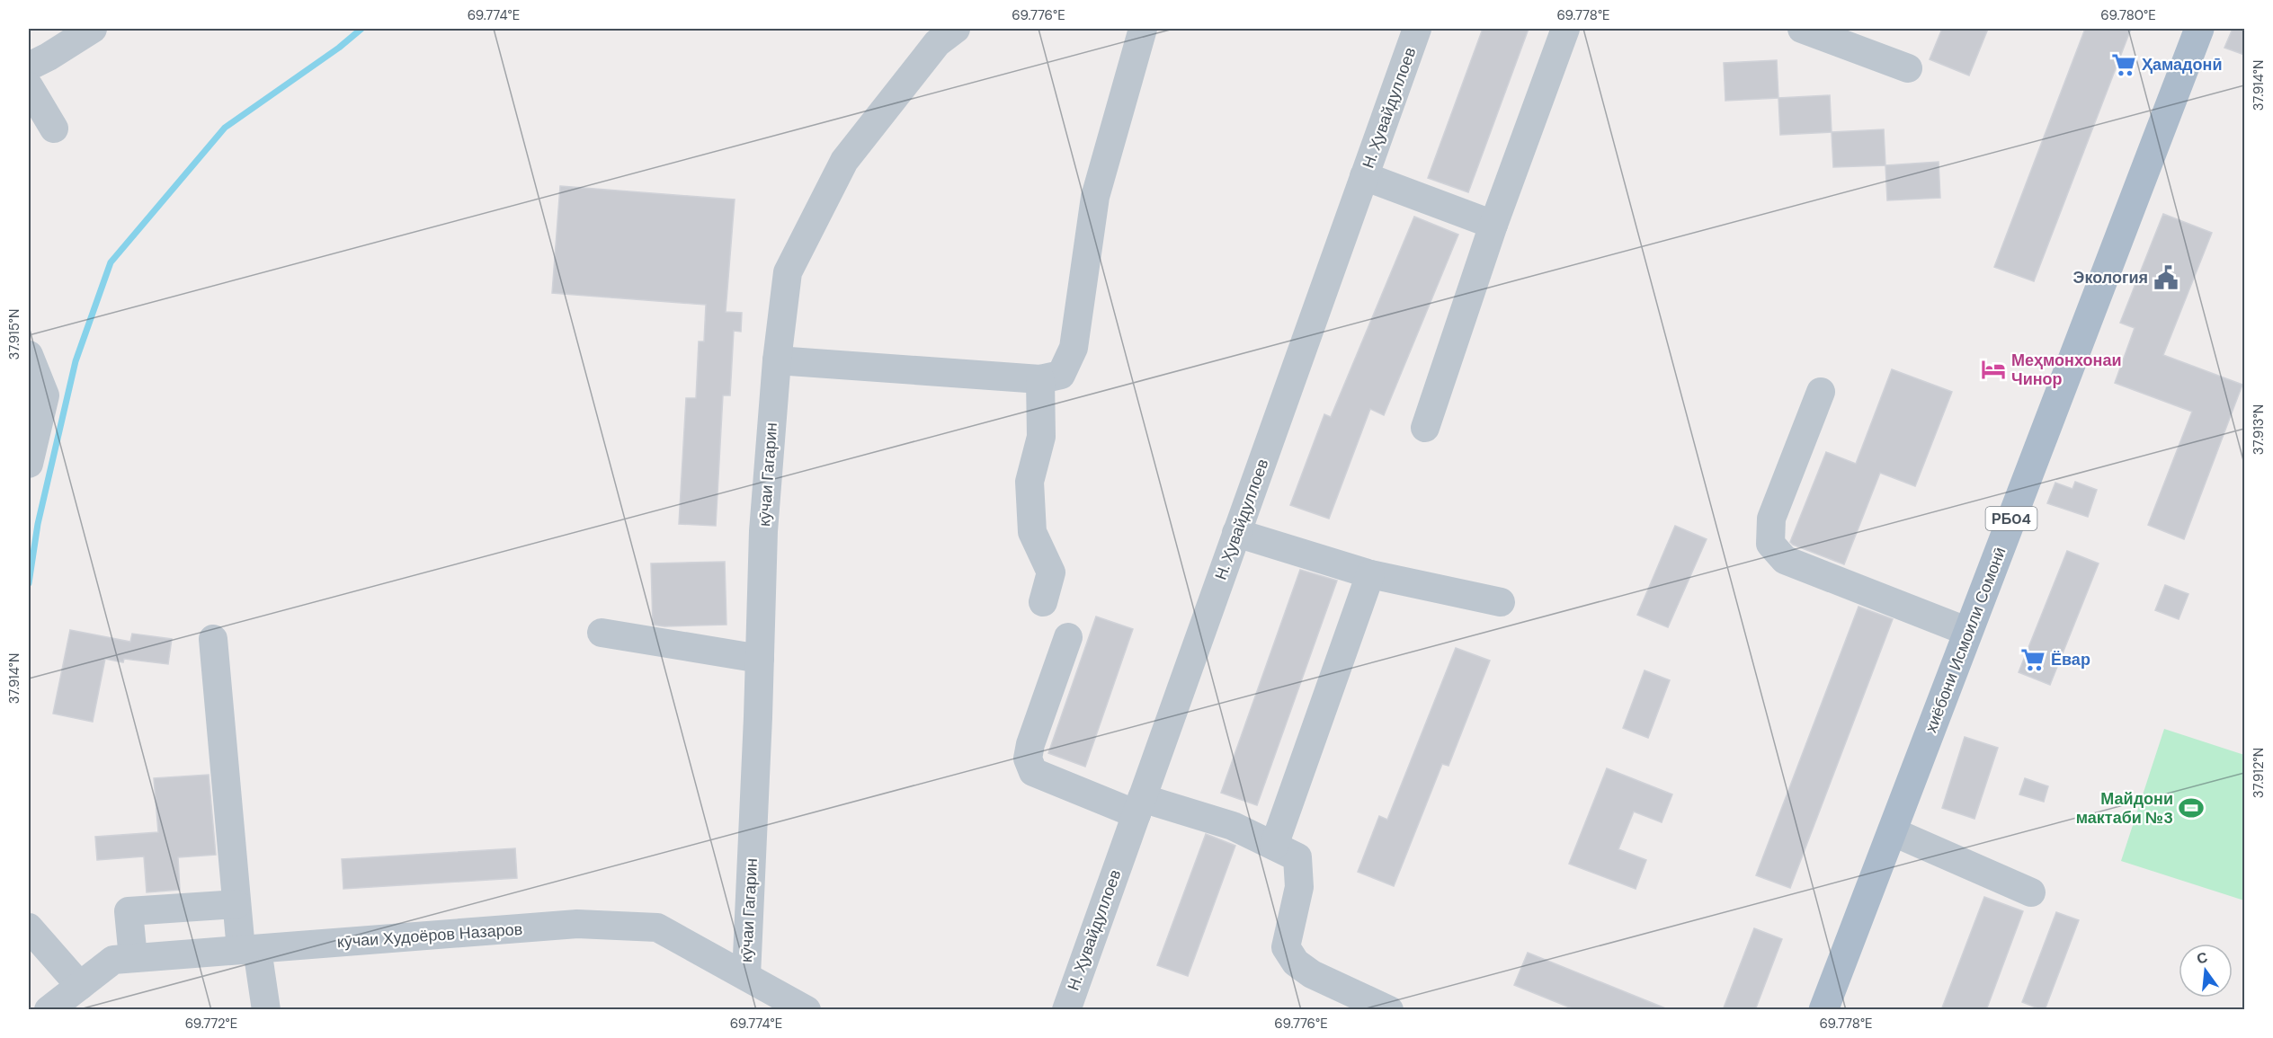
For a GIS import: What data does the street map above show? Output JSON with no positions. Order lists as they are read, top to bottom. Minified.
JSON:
{"streets":{"main road":["РБ04","хиёбони Исмоили Сомонӣ"],"street":["Н. Ҳувайдуллоев","кӯчаи Гагарин","кӯчаи Худоёров Назаров"]},"crossings":[["кӯчаи Гагарин","кӯчаи Худоёров Назаров"]],"places":{"supermarket":["Ҳамадонӣ","Ёвар"],"public building":["Экология"],"hotel":["Меҳмонхонаи Чинор"],"sports":["Майдони мактаби №3"]},"north":"top","coordinates":["69.774°E","69.776°E","69.778°E","69.780°E","37.914°N","37.915°N","37.913°N","37.912°N","69.772°E"]}
